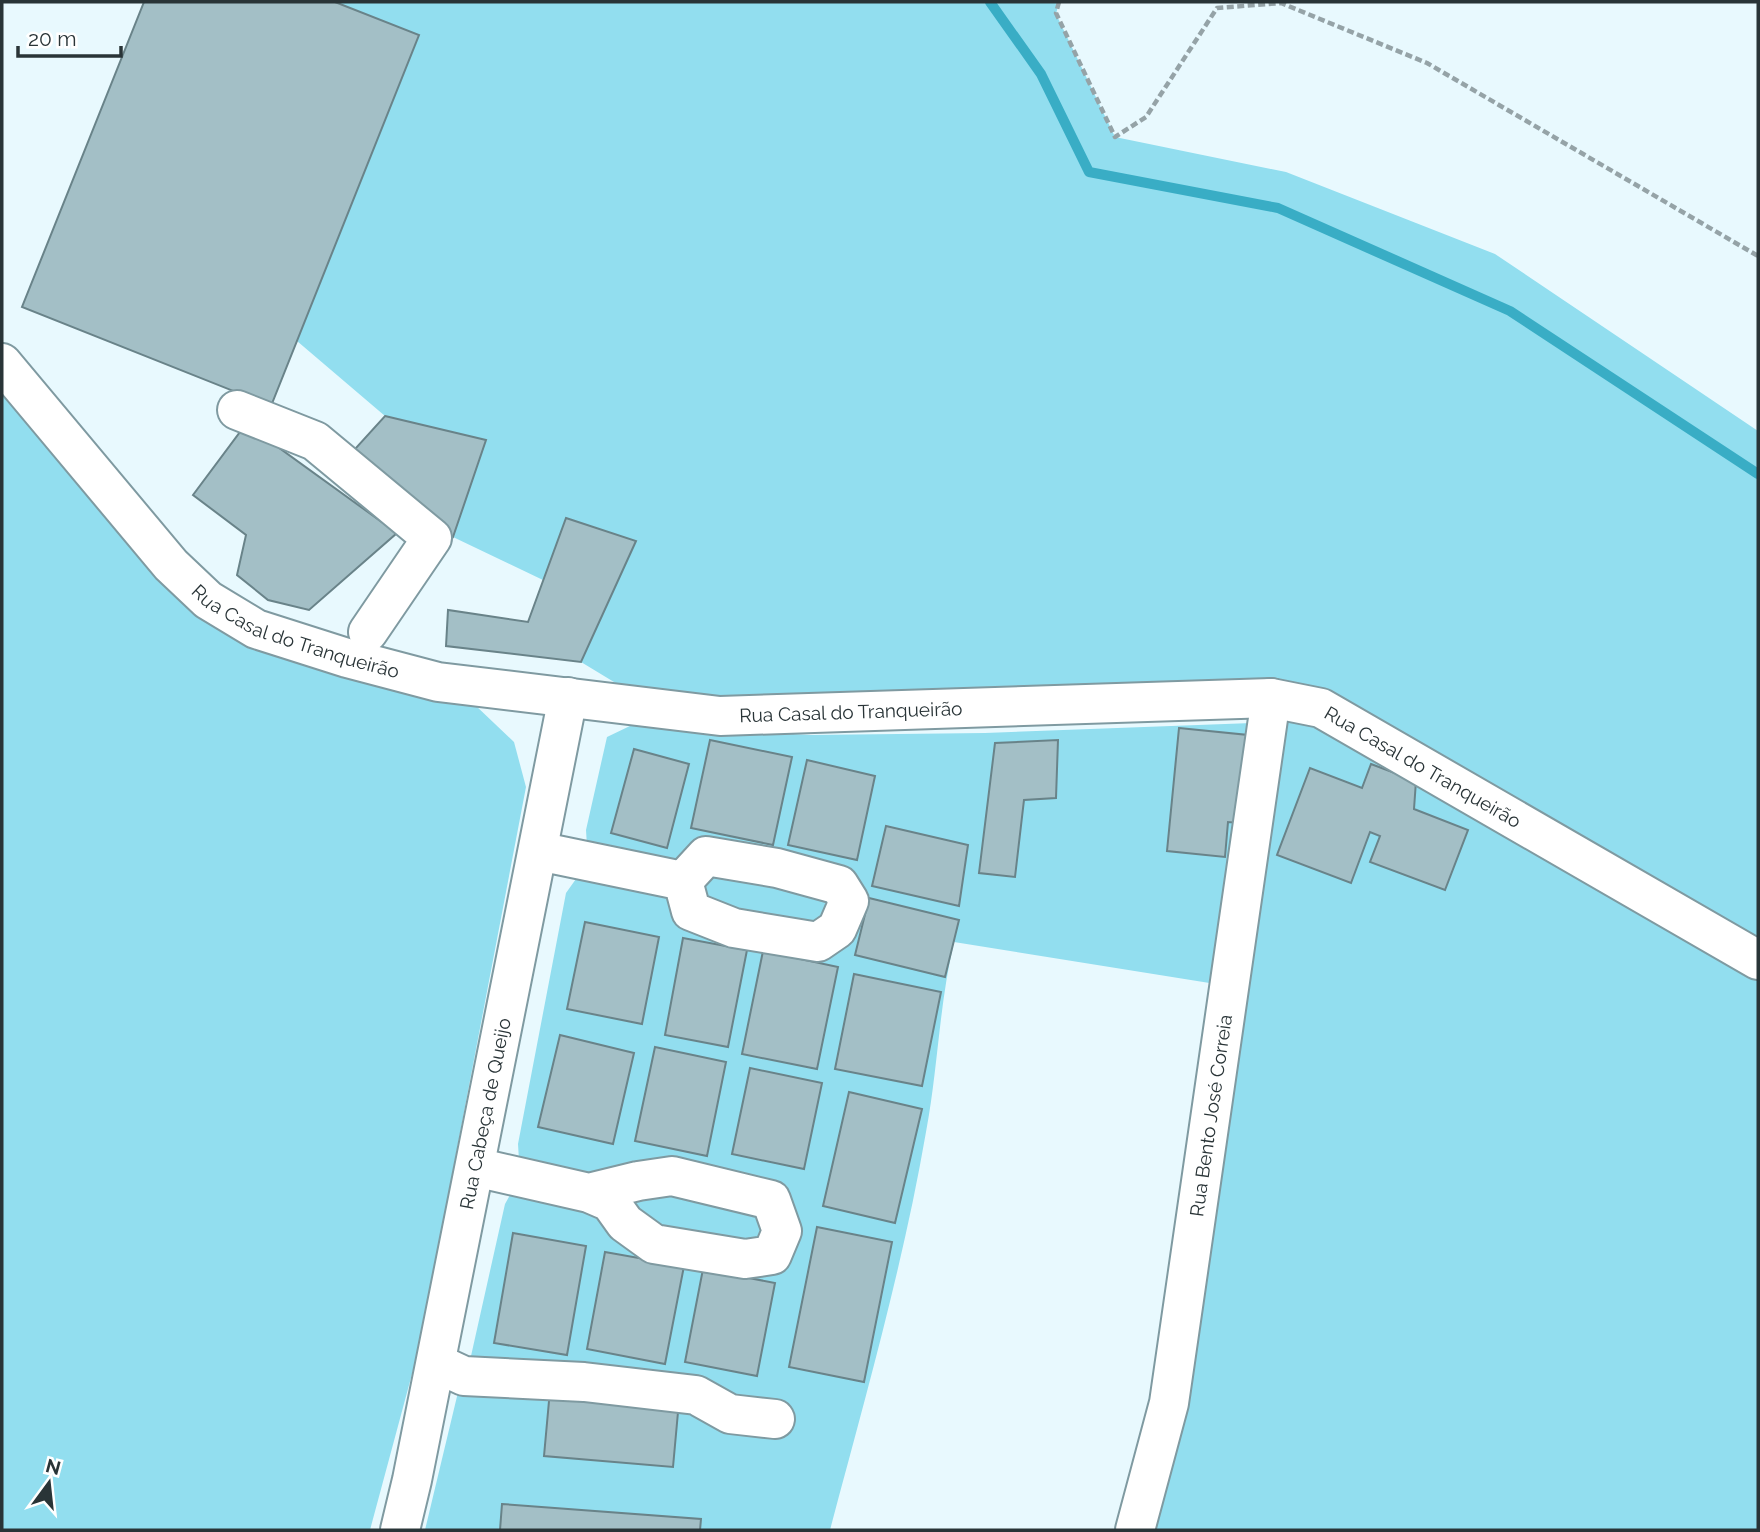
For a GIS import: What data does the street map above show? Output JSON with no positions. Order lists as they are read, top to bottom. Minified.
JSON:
{"streets":{"street":["Rua Casal do Tranqueirão","Rua Cabeça de Queijo","Rua Bento José Correia"]},"crossings":[["Rua Casal do Tranqueirão","Rua Cabeça de Queijo"],["Rua Casal do Tranqueirão","Rua Bento José Correia"]],"scale_bar":"20 m","north":"top"}
